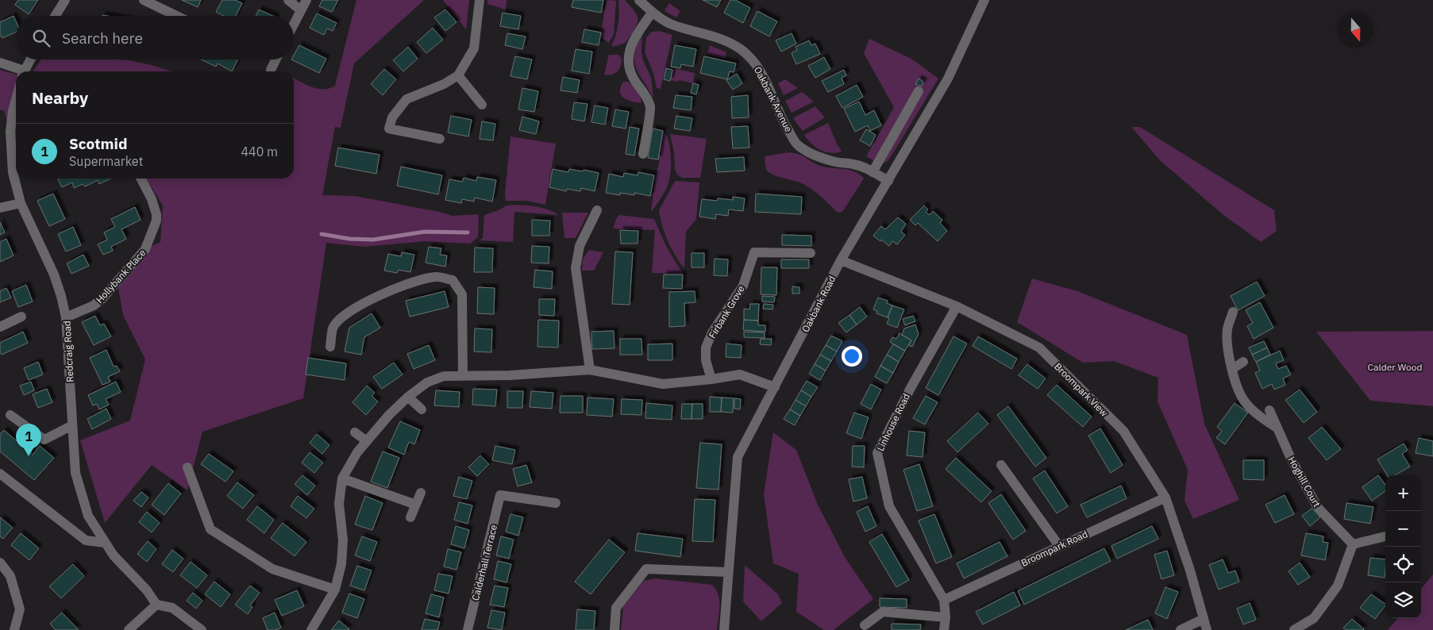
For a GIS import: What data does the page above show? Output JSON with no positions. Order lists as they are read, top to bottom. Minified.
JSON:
{"streets":{"street":["Oakbank Avenue","Hollybank Place","Oakbank Road","Firbank Grove","Redcraig Road","Broompark View","Linhouse Road","Hoghill Court","Broompark Road","Calderhall Terrace"]},"crossings":[["Oakbank Avenue","Oakbank Road"],["Hollybank Place","Redcraig Road"],["Oakbank Road","Broompark View"],["Broompark View","Linhouse Road"],["Broompark View","Broompark Road"],["Linhouse Road","Broompark Road"]],"parks":["Calder Wood"],"north":"bottom","page":{"search":"Search here","heading":"Nearby","list":[{"mark":"1","name":"Scotmid","note":"Supermarket","value":"440 m"}],"pins":"1","map_buttons":["+","−"]}}
